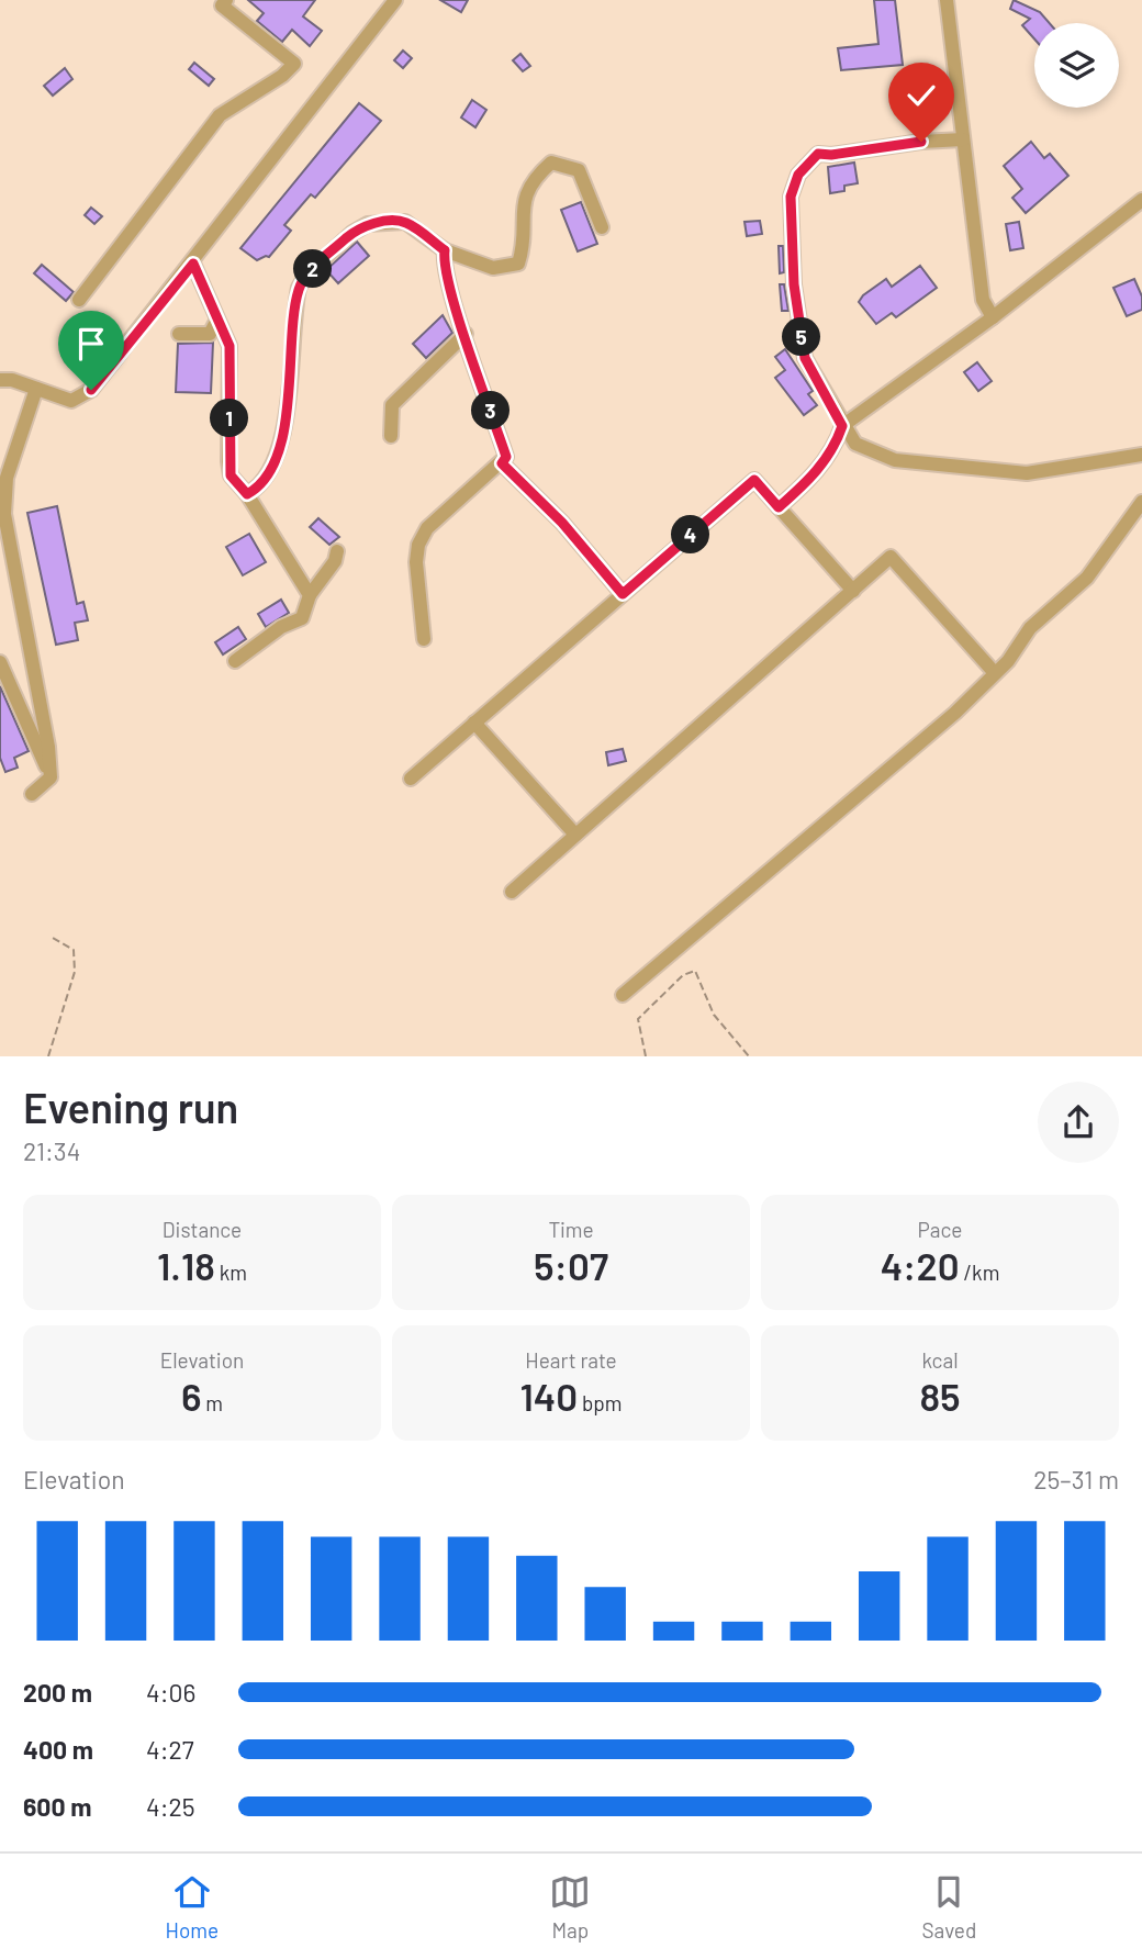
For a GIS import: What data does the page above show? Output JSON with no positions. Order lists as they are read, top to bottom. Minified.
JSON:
{"page":{"pins":["2","5","3","1","4"],"heading":["Evening run","21:34"],"stats":[["Distance","1.18 km"],["Time","5:07"],["Pace","4:20 /km"],["Elevation","6 m"],["Heart rate","140 bpm"],["kcal","85"]],"chart":["Elevation","25–31 m"],"list":[{"name":"200 m","note":"4:06"},{"name":"400 m","note":"4:27"},{"name":"600 m","note":"4:25"}],"tabs":["Home","Map","Saved"]}}
